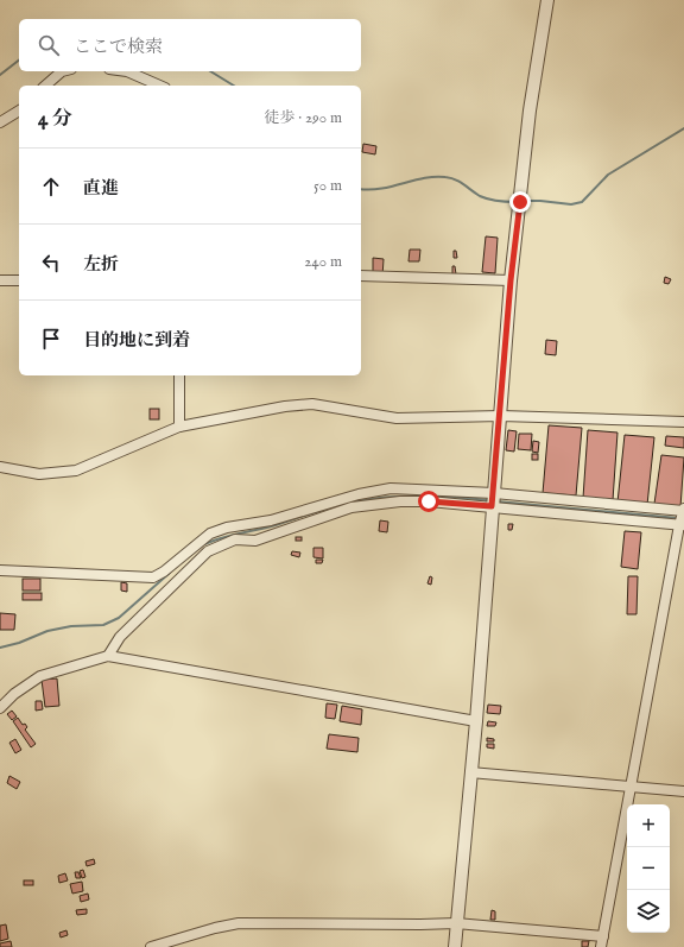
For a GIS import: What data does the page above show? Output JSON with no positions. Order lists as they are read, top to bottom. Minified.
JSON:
{"page":{"search":"ここで検索","heading":["4 分","徒歩 · 290 m"],"list":[["直進","50 m"],["左折","240 m"],"目的地に到着"],"map_buttons":["+","−"]}}
